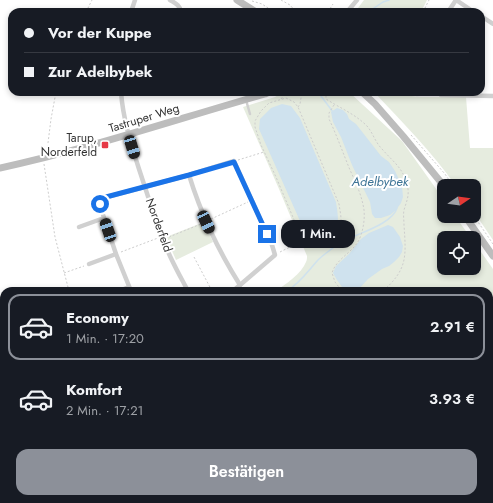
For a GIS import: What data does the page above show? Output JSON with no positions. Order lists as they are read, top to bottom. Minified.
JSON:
{"streets":{"street":["Tastruper Weg","Norderfeld"]},"crossings":[["Tastruper Weg","Norderfeld"]],"water":["Adelbybek"],"places":{"transit":["Tarup, Norderfeld"]},"north":"right","page":{"banner":["Vor der Kuppe","Zur Adelbybek"],"bubble":"1 Min.","list":[{"name":"Economy","note":"1 Min. · 17:20","value":"2.91 €"},{"name":"Komfort","note":"2 Min. · 17:21","value":"3.93 €"}],"buttons":"Bestätigen"}}
